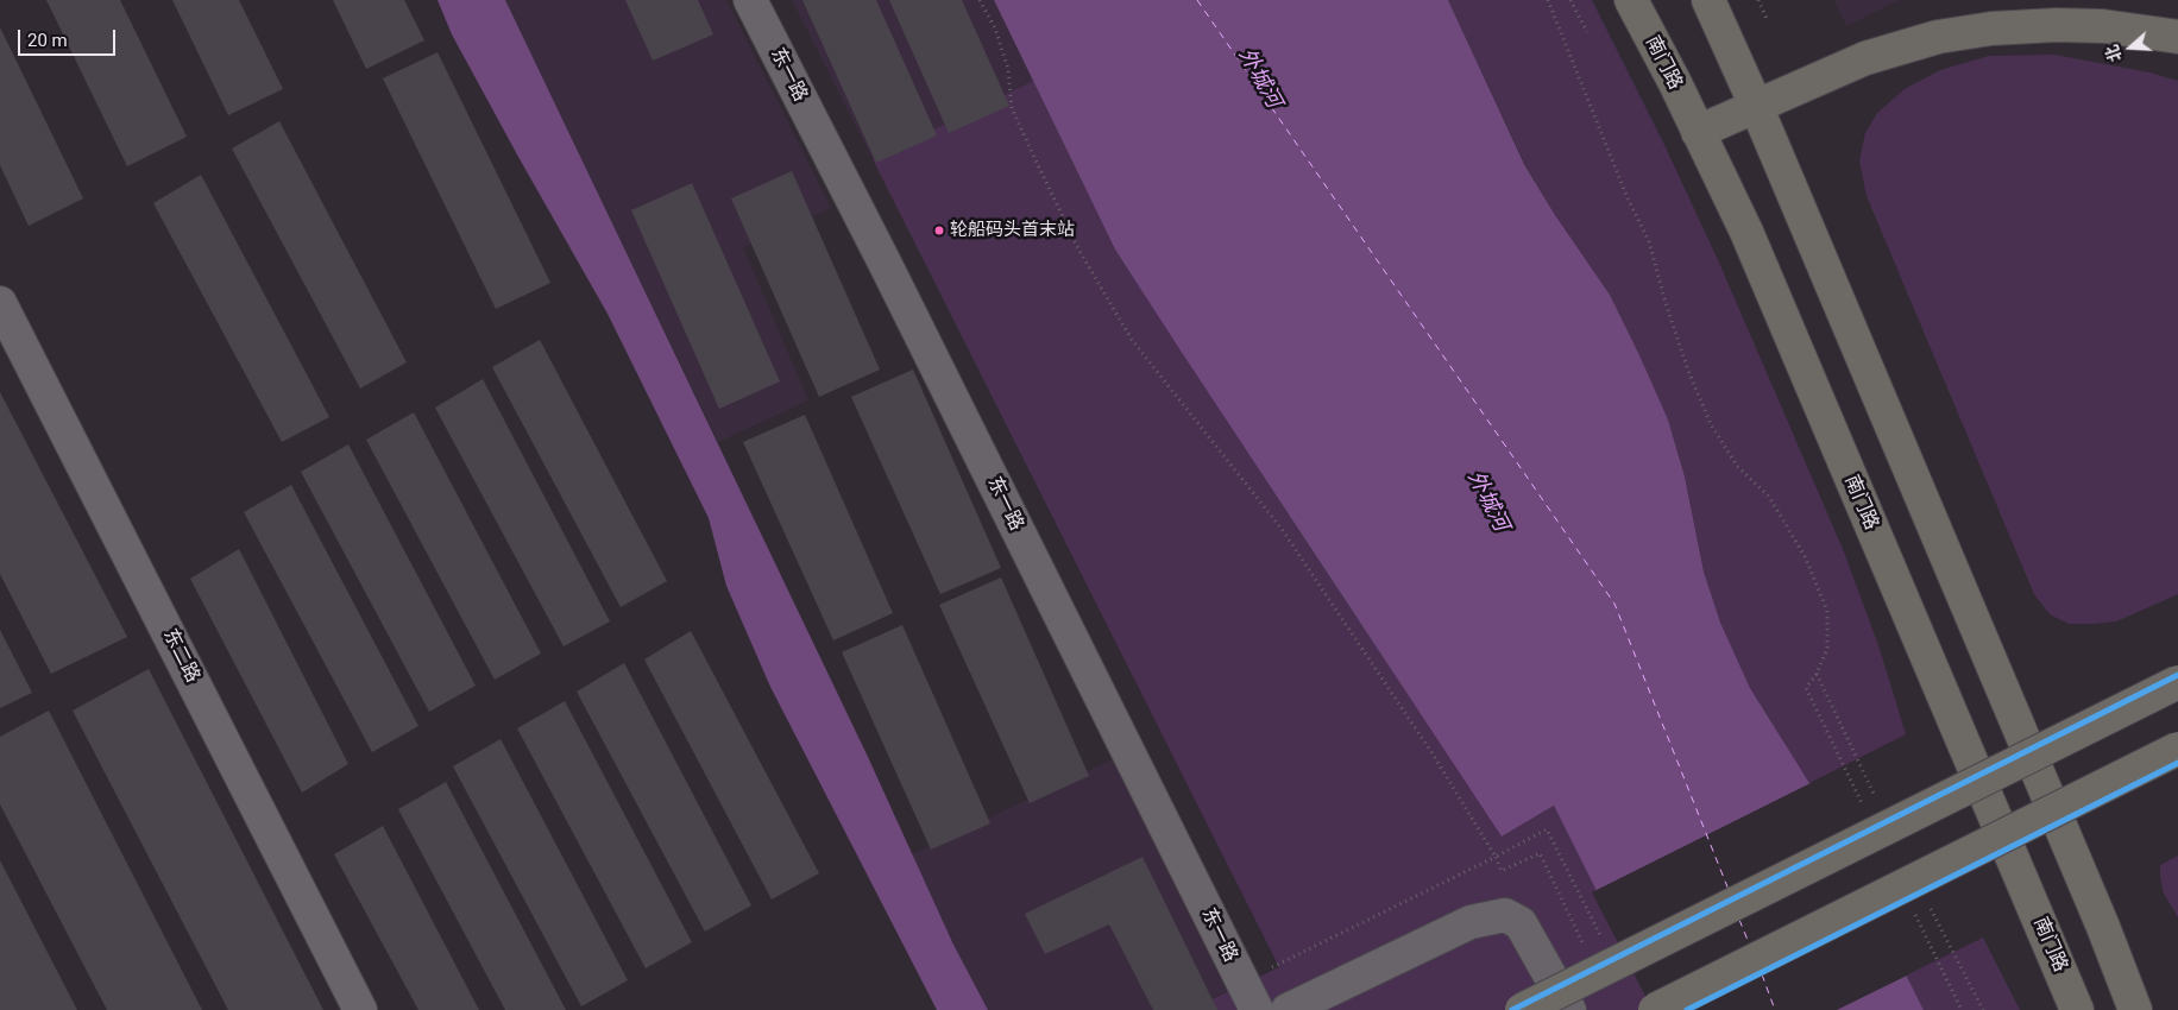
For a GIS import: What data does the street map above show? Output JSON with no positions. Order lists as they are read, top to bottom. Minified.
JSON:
{"streets":{"main road":["南门路"],"street":["东一路","东二路"]},"water":["外城河"],"places":["轮船码头首末站"],"scale_bar":"20 m","north":"left"}
